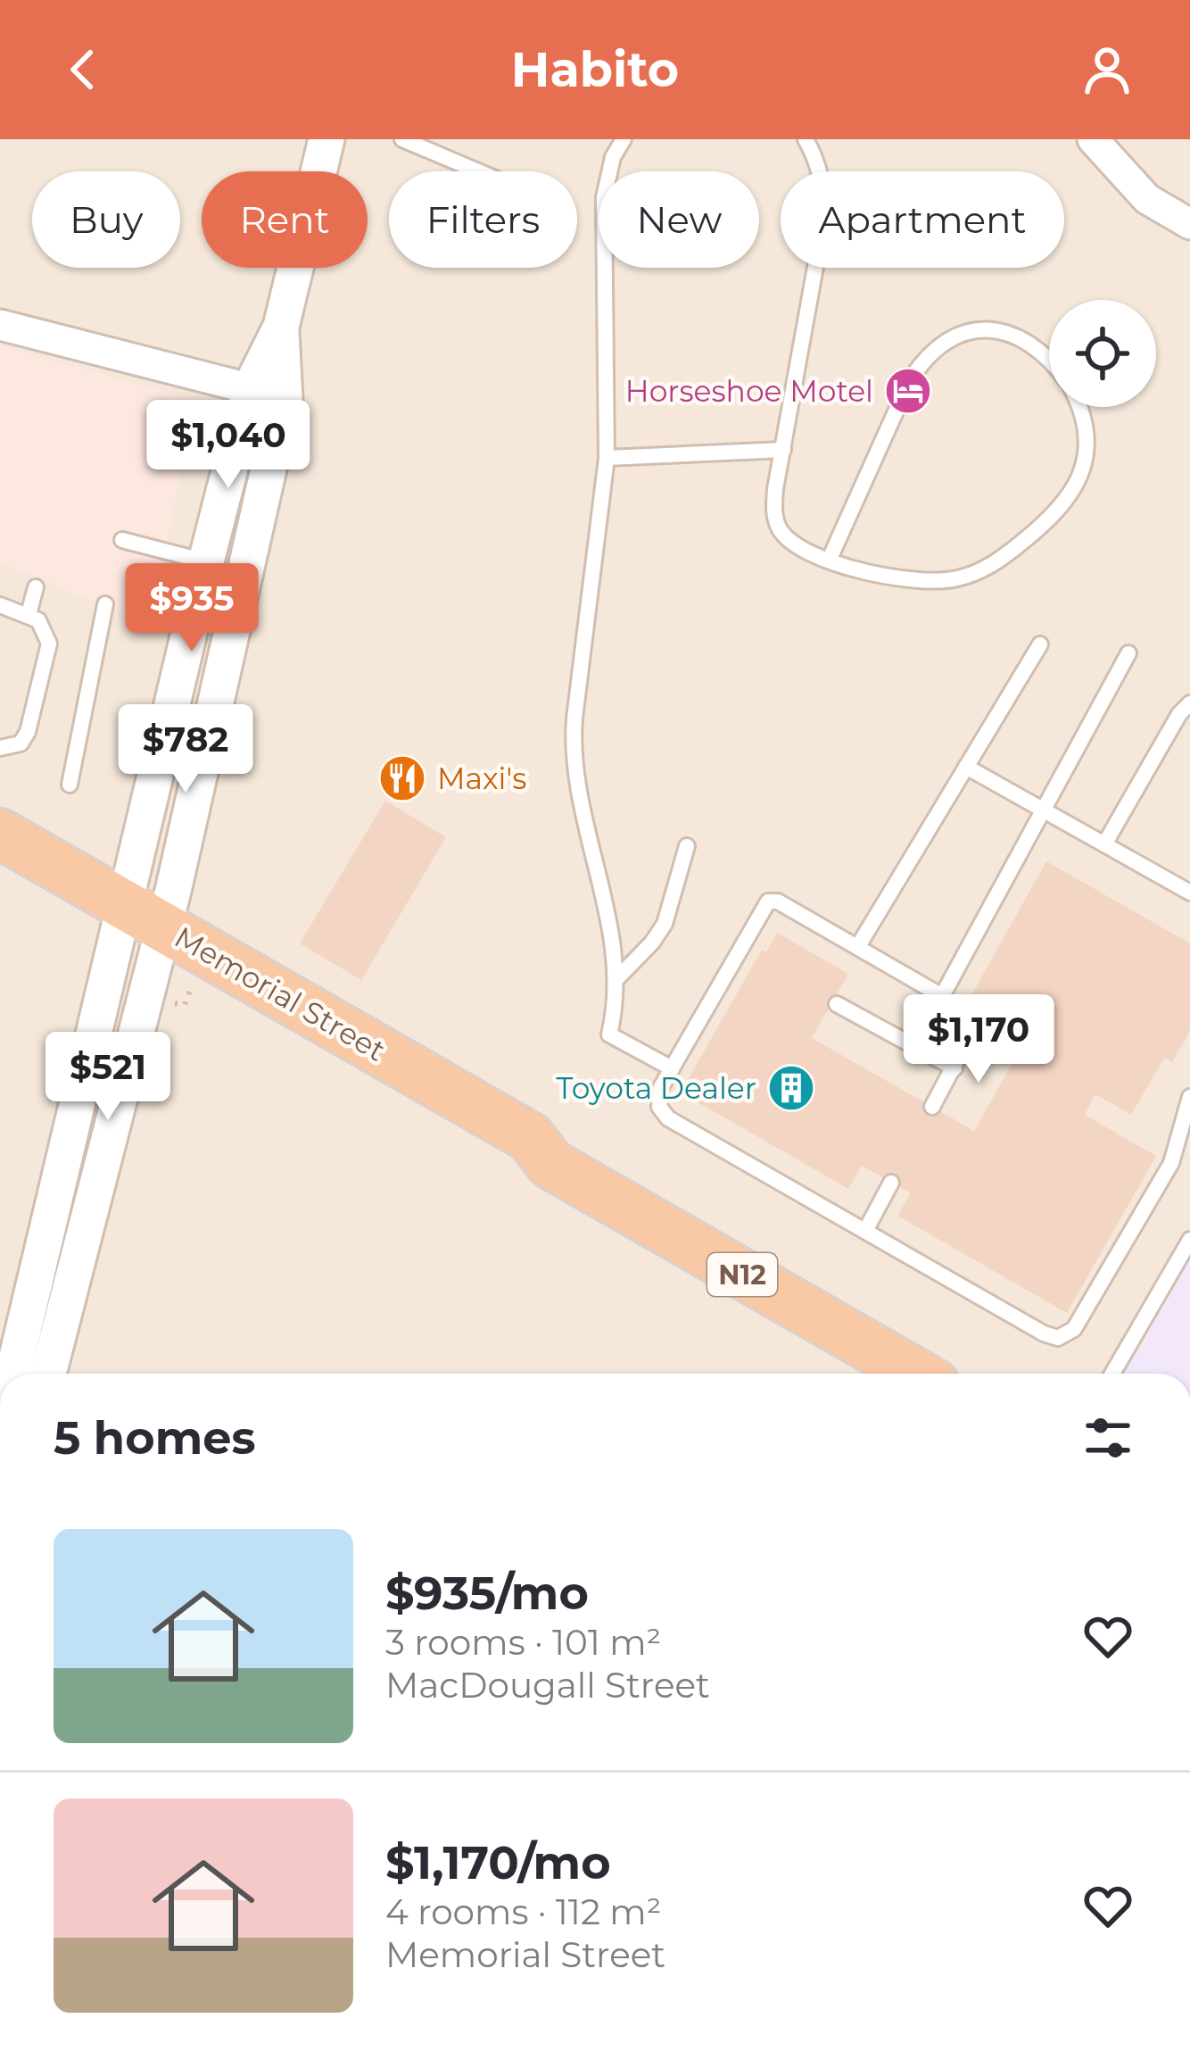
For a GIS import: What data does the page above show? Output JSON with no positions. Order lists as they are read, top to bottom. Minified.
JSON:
{"streets":{"highway":["Memorial Street","N12"]},"places":{"hotel":["Horseshoe Motel"],"restaurant":["Maxi's"],"building":["Toyota Dealer"]},"page":{"header":"Habito","chip":["Buy","Rent","Filters","New","Apartment"],"price":["$1,040","$935","$782","$1,170","$521"],"heading":"5 homes","list":[{"name":"$935/mo","note":"3 rooms · 101 m² · MacDougall Street"},{"name":"$1,170/mo","note":"4 rooms · 112 m² · Memorial Street"}]}}
